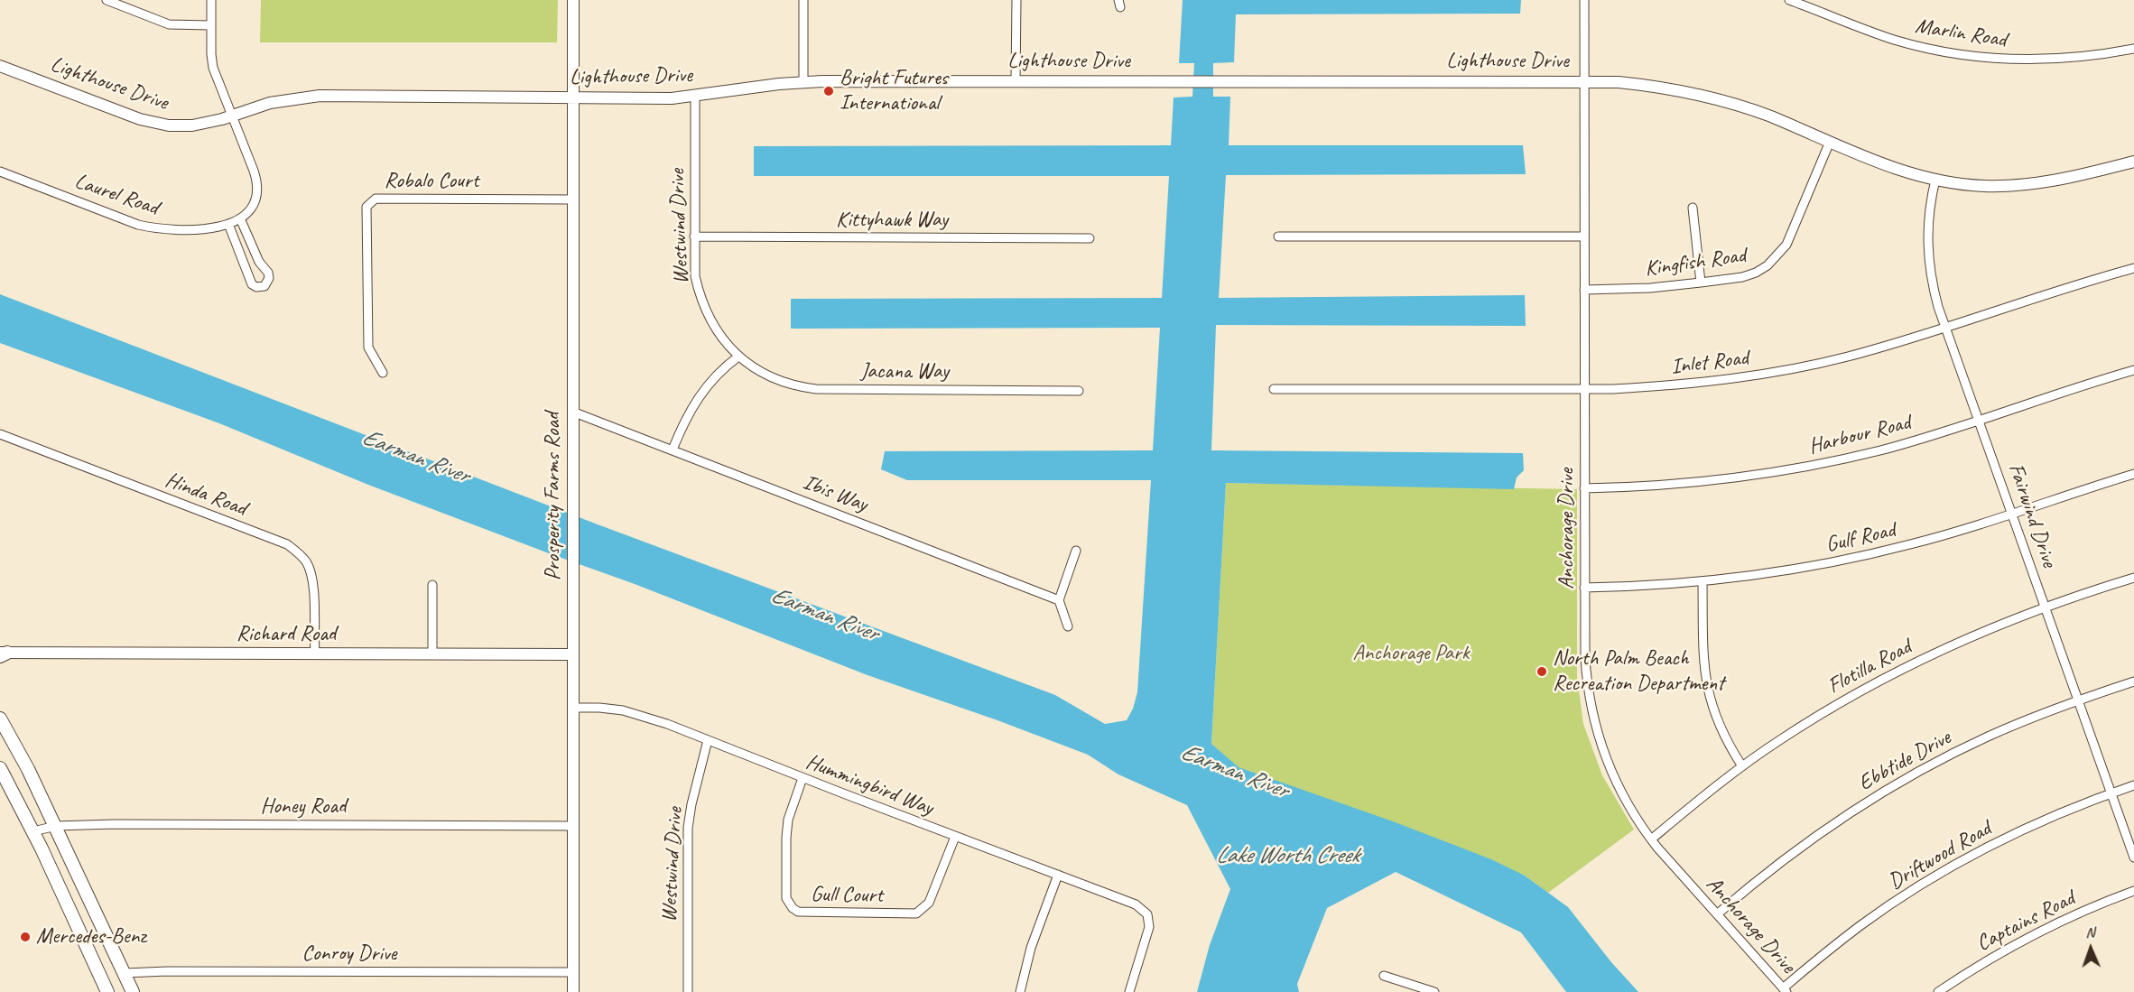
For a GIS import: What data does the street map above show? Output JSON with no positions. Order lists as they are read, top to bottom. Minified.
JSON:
{"streets":{"street":["Marlin Road","Lighthouse Drive","Robalo Court","Laurel Road","Kittyhawk Way","Westwind Drive","Kingfish Road","Inlet Road","Jacana Way","Harbour Road","Ibis Way","Hinda Road","Prosperity Farms Road","Fairwind Drive","Anchorage Drive","Gulf Road","Richard Road","Flotilla Road","Ebbtide Drive","Hummingbird Way","Honey Road","Driftwood Road","Gull Court","Captains Road","Conroy Drive"]},"crossings":[["Lighthouse Drive","Westwind Drive"],["Lighthouse Drive","Kingfish Road"],["Lighthouse Drive","Prosperity Farms Road"],["Lighthouse Drive","Fairwind Drive"],["Lighthouse Drive","Anchorage Drive"],["Robalo Court","Prosperity Farms Road"],["Kittyhawk Way","Westwind Drive"],["Westwind Drive","Jacana Way"],["Westwind Drive","Hummingbird Way"],["Kingfish Road","Anchorage Drive"],["Inlet Road","Fairwind Drive"],["Inlet Road","Anchorage Drive"],["Harbour Road","Fairwind Drive"],["Harbour Road","Anchorage Drive"],["Ibis Way","Prosperity Farms Road"],["Hinda Road","Richard Road"],["Prosperity Farms Road","Richard Road"],["Prosperity Farms Road","Hummingbird Way"],["Prosperity Farms Road","Honey Road"],["Prosperity Farms Road","Conroy Drive"],["Fairwind Drive","Gulf Road"],["Fairwind Drive","Flotilla Road"],["Fairwind Drive","Ebbtide Drive"],["Fairwind Drive","Driftwood Road"],["Anchorage Drive","Gulf Road"],["Anchorage Drive","Flotilla Road"],["Anchorage Drive","Ebbtide Drive"],["Anchorage Drive","Driftwood Road"],["Hummingbird Way","Gull Court"]],"water":["Earman River","Lake Worth Creek"],"parks":["Anchorage Park"],"places":["Bright Futures International","North Palm Beach Recreation Department","Mercedes-Benz"],"north":"top"}
